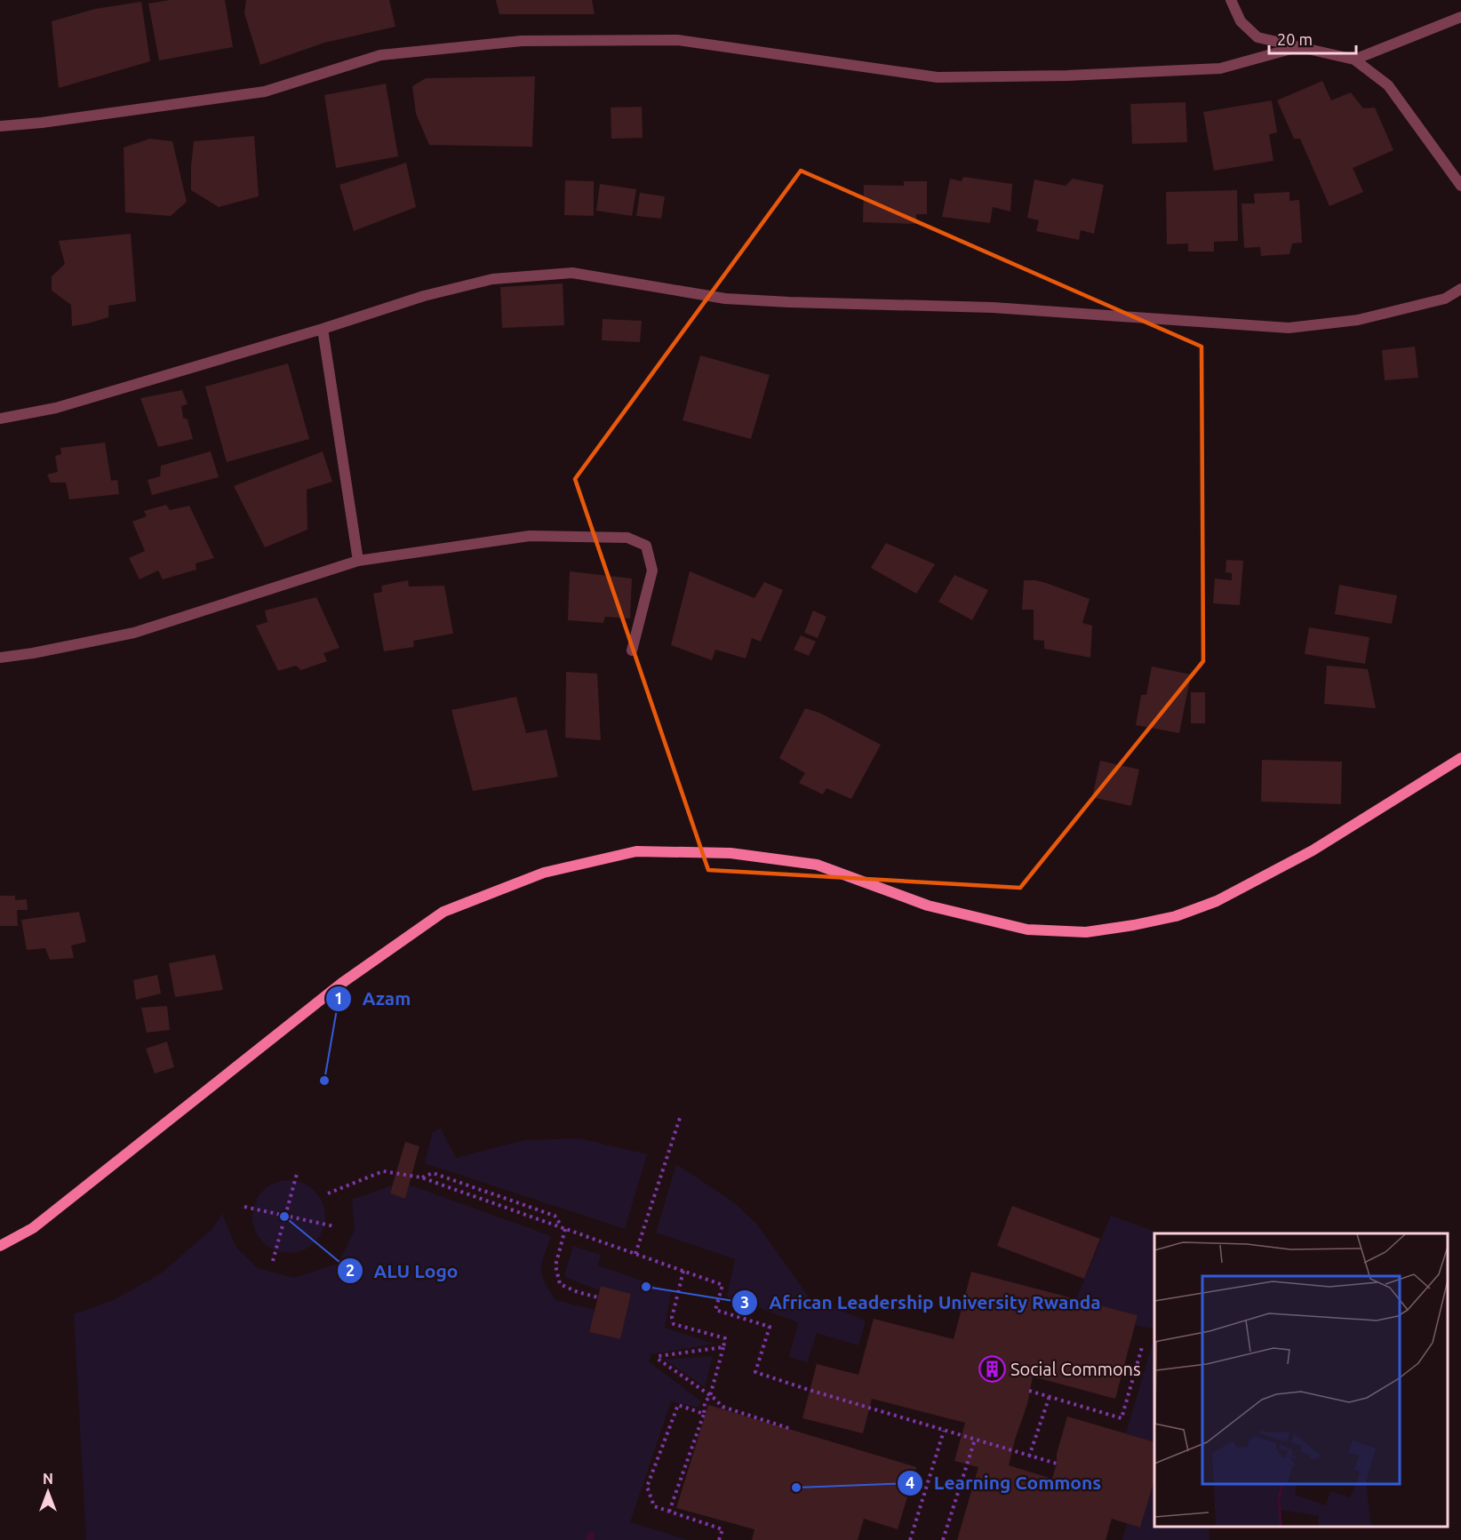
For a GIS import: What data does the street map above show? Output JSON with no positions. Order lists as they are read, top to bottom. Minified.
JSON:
{"places":{"other":["Azam","ALU Logo","African Leadership University Rwanda","Learning Commons"],"building":["Social Commons"]},"scale_bar":"20 m","north":"top"}
